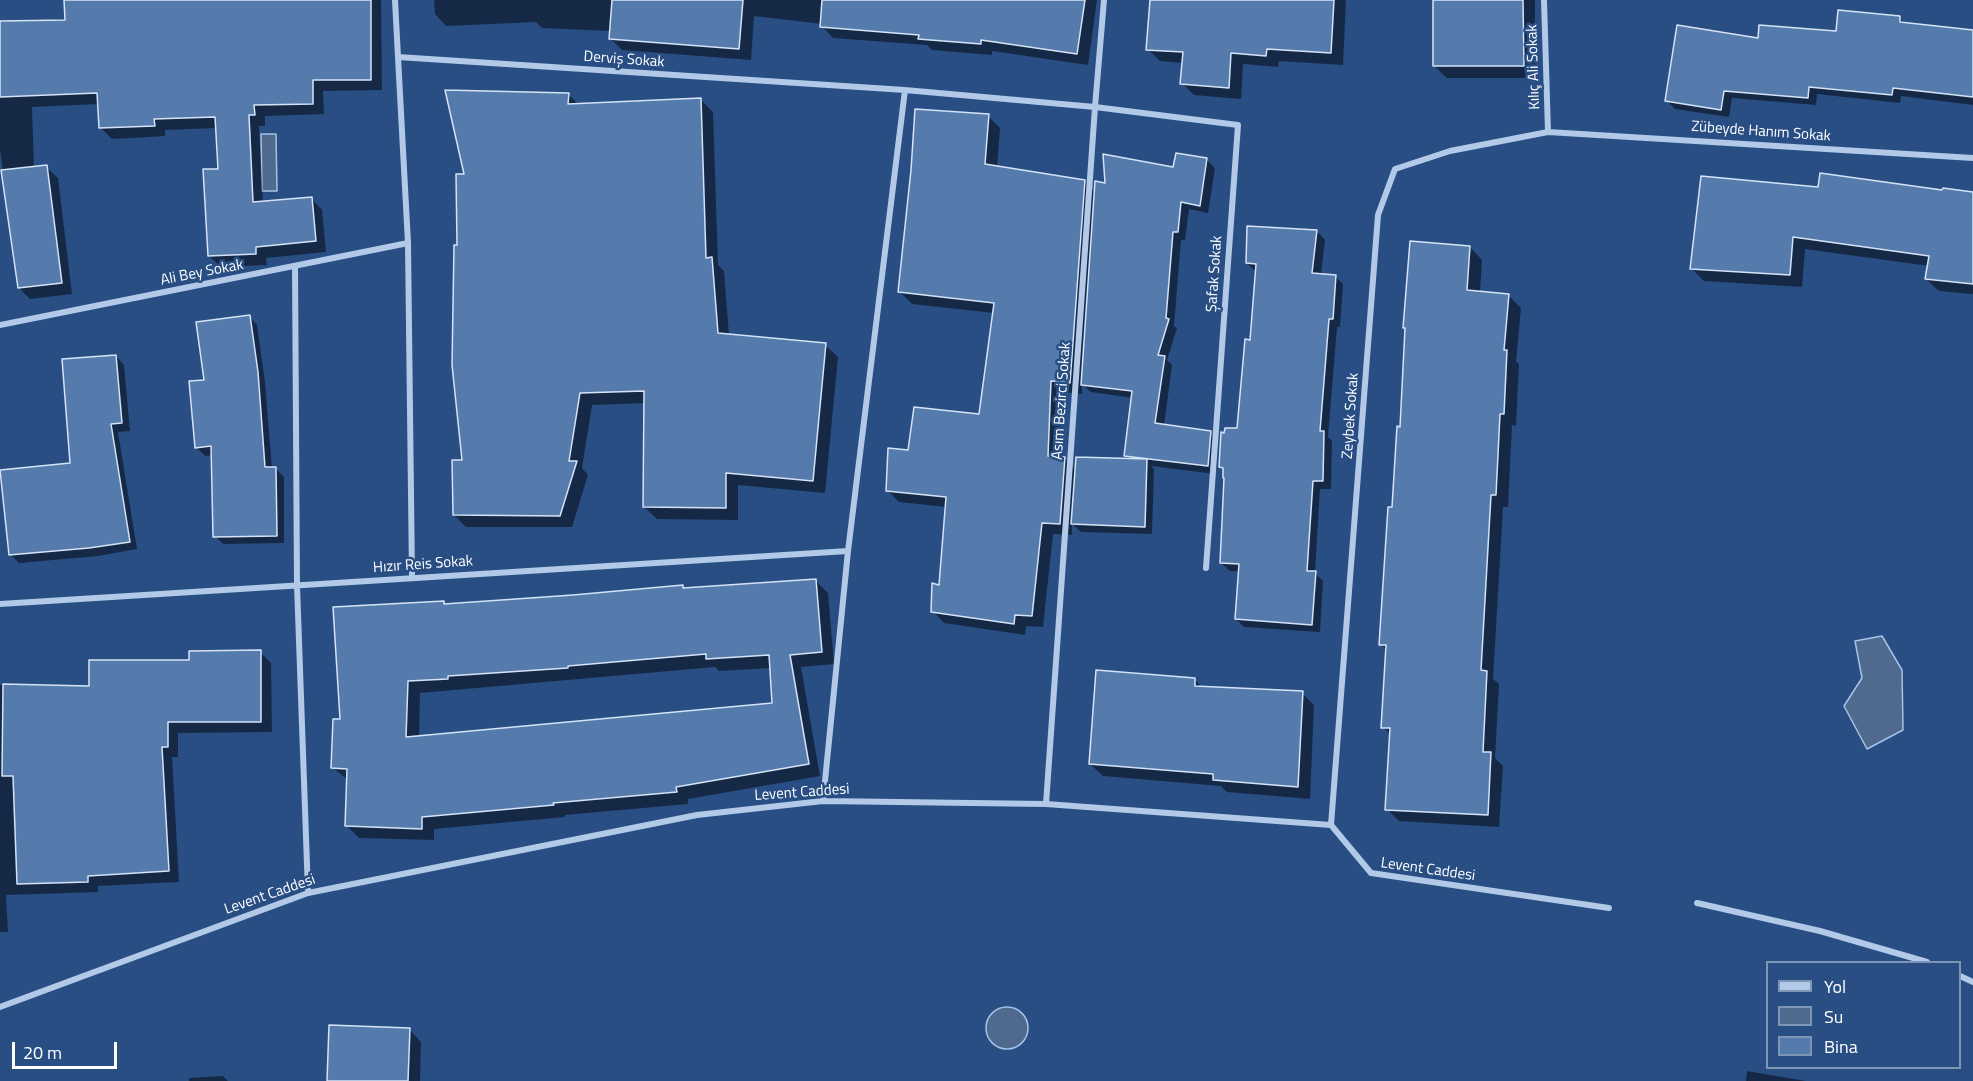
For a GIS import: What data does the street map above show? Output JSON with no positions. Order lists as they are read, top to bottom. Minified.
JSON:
{"streets":{"street":["Derviş Sokak","Kılıç Ali Sokak","Zübeyde Hanım Sokak","Ali Bey Sokak","Şafak Sokak","Asım Bezirci Sokak","Zeybek Sokak","Hızır Reis Sokak","Levent Caddesi"]},"crossings":[["Derviş Sokak","Şafak Sokak"],["Derviş Sokak","Asım Bezirci Sokak"],["Kılıç Ali Sokak","Zübeyde Hanım Sokak"],["Kılıç Ali Sokak","Zeybek Sokak"],["Zübeyde Hanım Sokak","Zeybek Sokak"],["Şafak Sokak","Asım Bezirci Sokak"],["Asım Bezirci Sokak","Levent Caddesi"],["Zeybek Sokak","Levent Caddesi"]],"legend":["Yol","Su","Bina"],"scale_bar":"20 m"}
